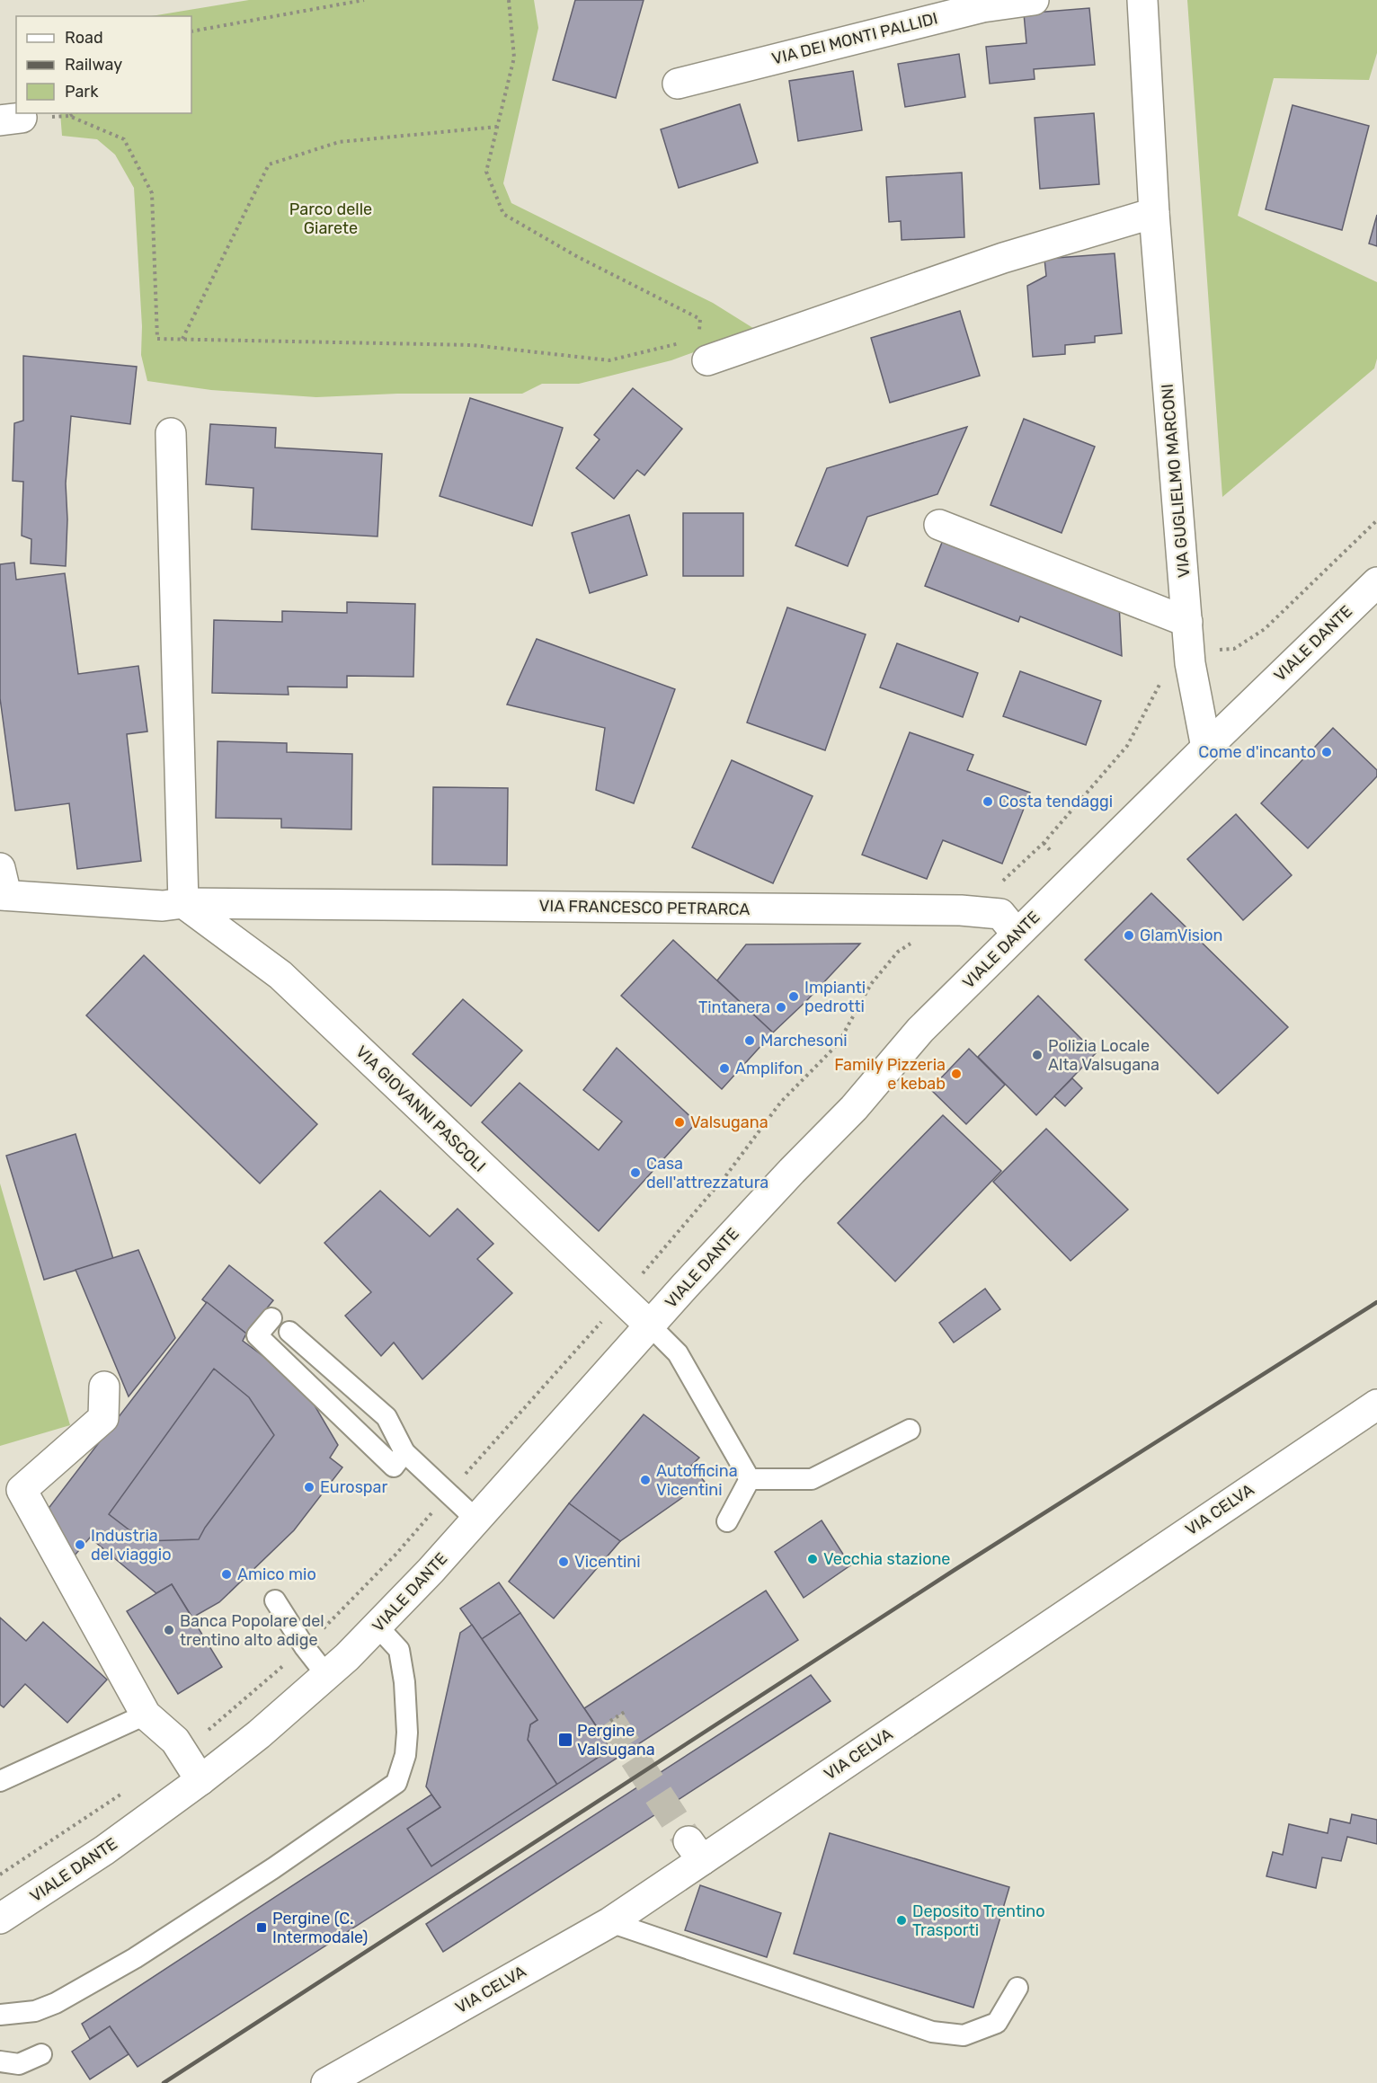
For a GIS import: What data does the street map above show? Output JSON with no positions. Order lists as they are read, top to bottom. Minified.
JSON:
{"streets":{"street":["VIA DEI MONTI PALLIDI","VIA GUGLIELMO MARCONI","VIALE DANTE","VIA FRANCESCO PETRARCA","VIA GIOVANNI PASCOLI","VIA CELVA"]},"crossings":[["VIA GUGLIELMO MARCONI","VIALE DANTE"],["VIALE DANTE","VIA FRANCESCO PETRARCA"],["VIALE DANTE","VIA GIOVANNI PASCOLI"],["VIA FRANCESCO PETRARCA","VIA GIOVANNI PASCOLI"]],"parks":["Parco delle Giarete"],"places":{"other":["Come d'incanto","Costa tendaggi","GlamVision","Impianti pedrotti","Tintanera","Marchesoni","Polizia Locale Alta Valsugana","Amplifon","Family Pizzeria e kebab","Valsugana","Casa dell'attrezzatura","Autofficina Vicentini","Eurospar","Industria del viaggio","Vecchia stazione","Vicentini","Amico mio","Banca Popolare del trentino alto adige","Deposito Trentino Trasporti"],"transit":["Pergine Valsugana","Pergine (C. Intermodale)"]},"legend":["Road","Railway","Park"]}
